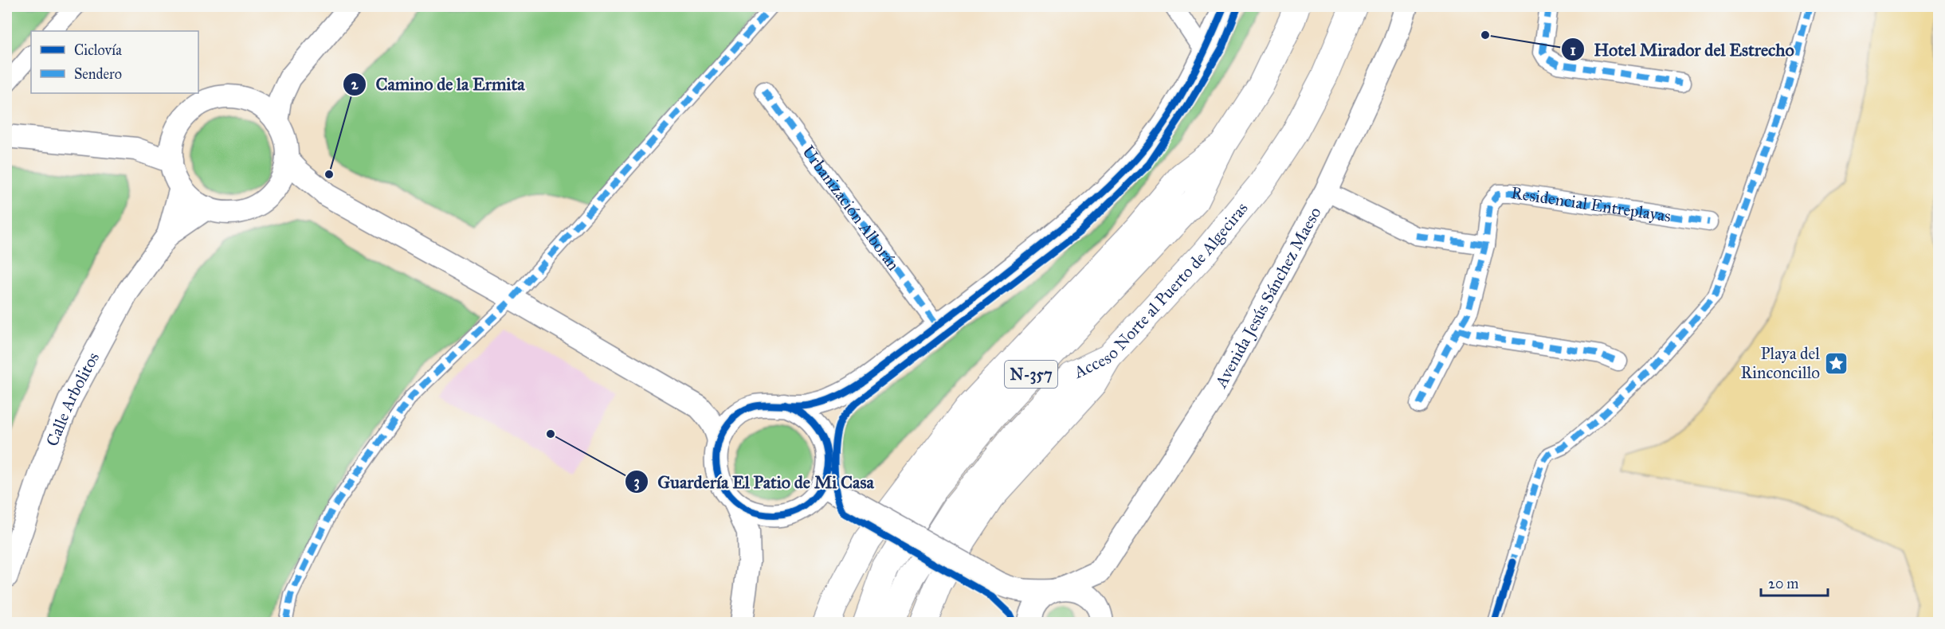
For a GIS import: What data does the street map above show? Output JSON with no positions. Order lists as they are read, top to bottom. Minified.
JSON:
{"streets":{"highway":["Acceso Norte al Puerto de Algeciras","N-357"],"street":["Residencial Entreplayas","Urbanización Alborán","Avenida Jesús Sánchez Maeso","Calle Arbolitos"]},"places":{"other":["Hotel Mirador del Estrecho","Camino de la Ermita","Guardería El Patio de Mi Casa"],"place":["Playa del Rinconcillo"]},"legend":["Ciclovía","Sendero"],"scale_bar":"20 m"}
